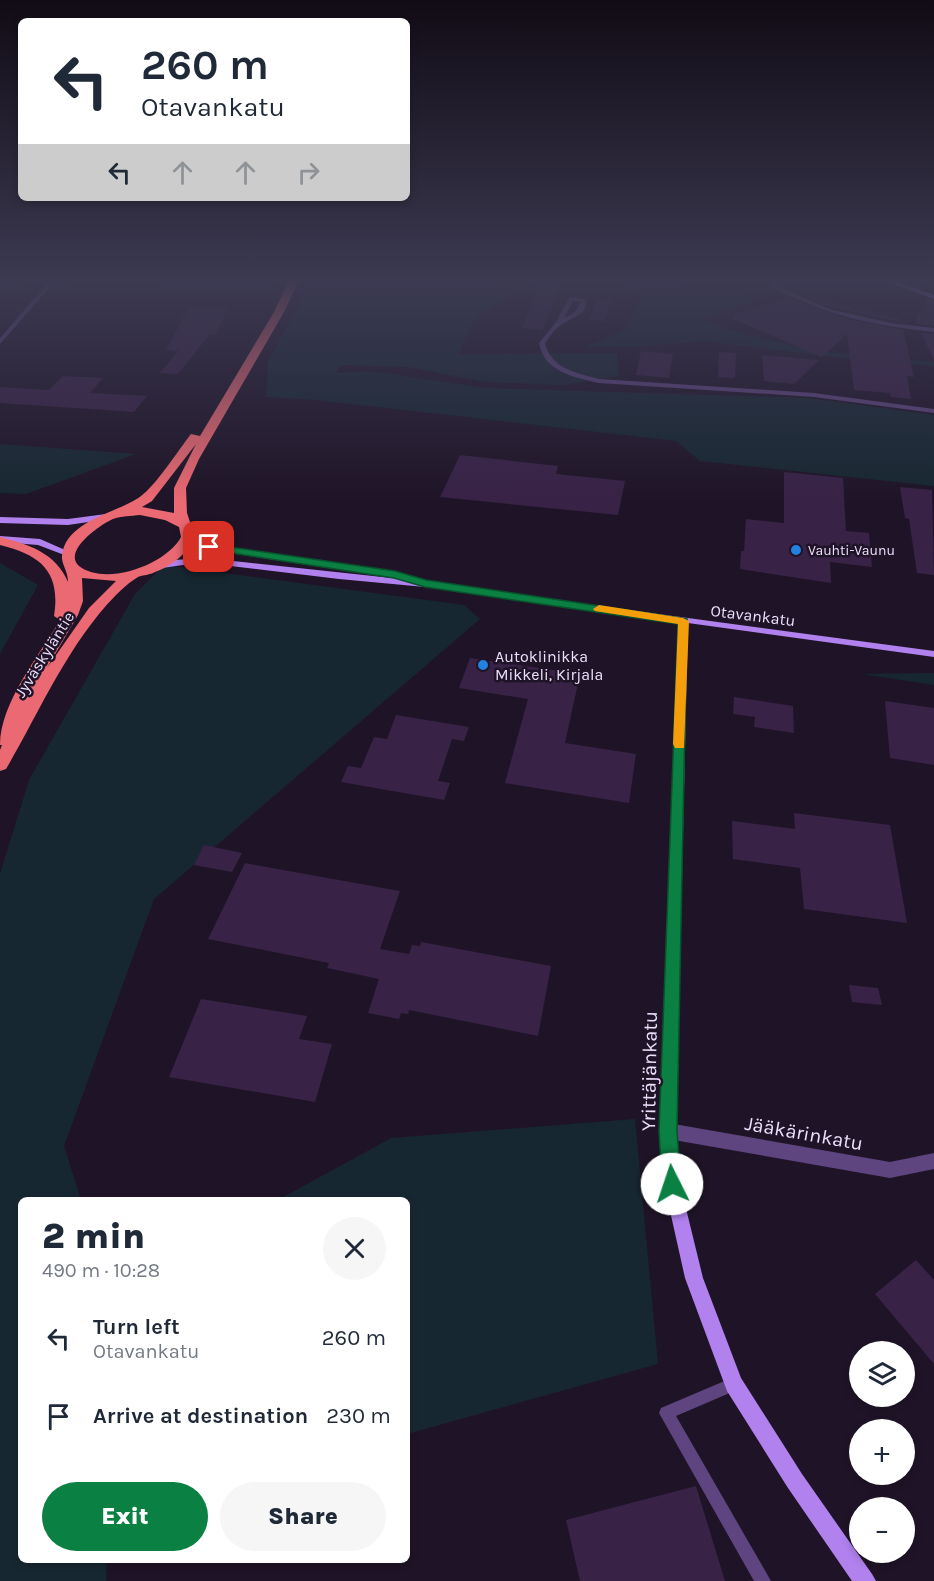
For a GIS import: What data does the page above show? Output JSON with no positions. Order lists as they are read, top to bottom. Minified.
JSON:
{"streets":{"highway":["Jyväskyläntie"],"main road":["Otavankatu","Yrittäjänkatu"],"street":["Jääkärinkatu"]},"crossings":[["Otavankatu","Yrittäjänkatu"],["Yrittäjänkatu","Jääkärinkatu"]],"places":["Vauhti-Vaunu","Autoklinikka Mikkeli, Kirjala"],"page":{"turn":["260 m","Otavankatu"],"heading":["2 min","490 m · 10:28"],"list":[{"name":"Turn left","note":"Otavankatu","value":"260 m"},{"name":"Arrive at destination","value":"230 m"}],"map_buttons":["+","−"],"buttons":["Exit","Share"]}}
